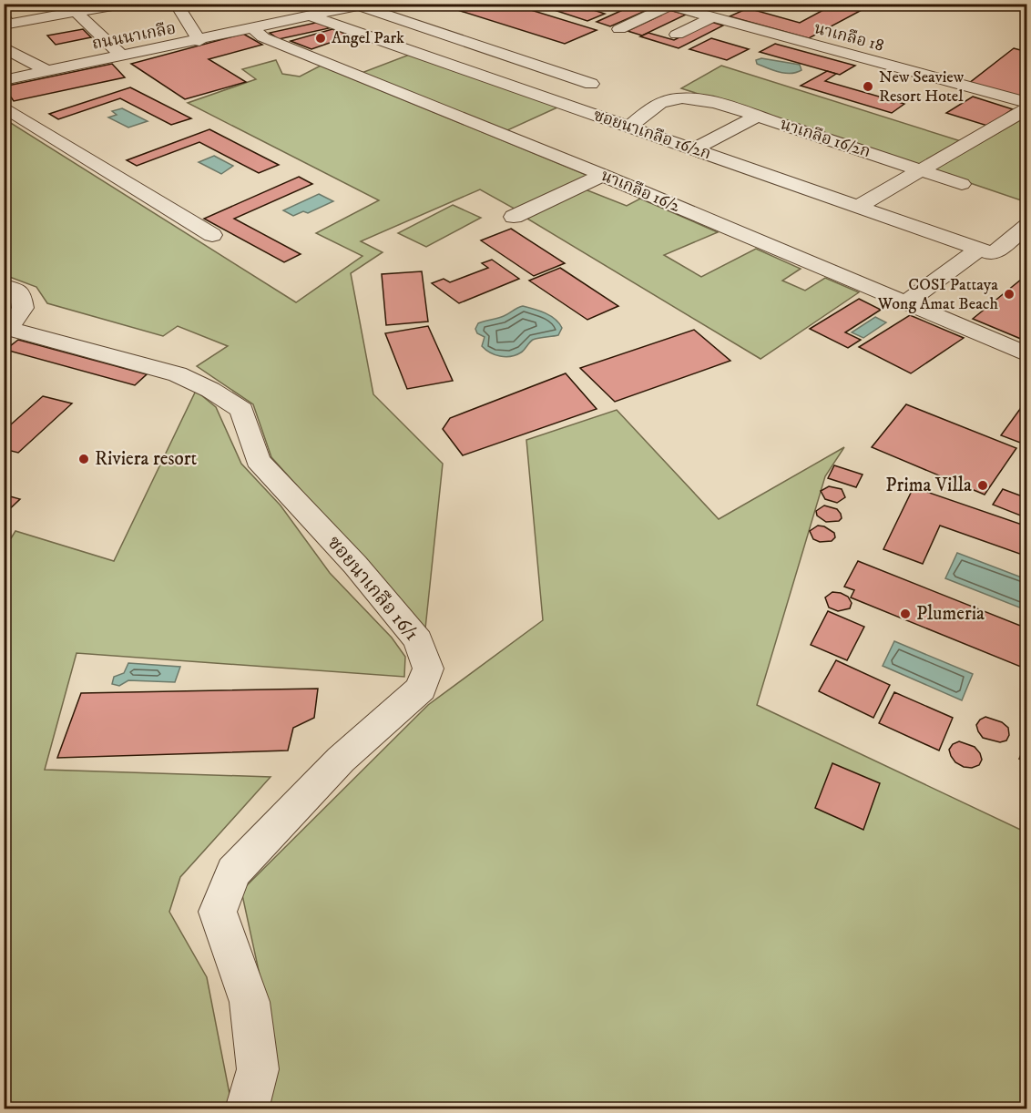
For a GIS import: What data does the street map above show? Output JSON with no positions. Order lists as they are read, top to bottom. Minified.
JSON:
{"streets":{"street":["ถนนนาเกลือ","นาเกลือ 18","ซอยนาเกลือ 16/2ก","นาเกลือ 16/2ก","นาเกลือ 16/2","ซอยนาเกลือ 16/1"]},"crossings":[["ถนนนาเกลือ","ซอยนาเกลือ 16/2ก"],["ถนนนาเกลือ","นาเกลือ 16/2"],["ซอยนาเกลือ 16/2ก","นาเกลือ 16/2ก"]],"places":["Angel Park","New Seaview Resort Hotel","COSI Pattaya Wong Amat Beach","Riviera resort","Prima Villa","Plumeria"]}
